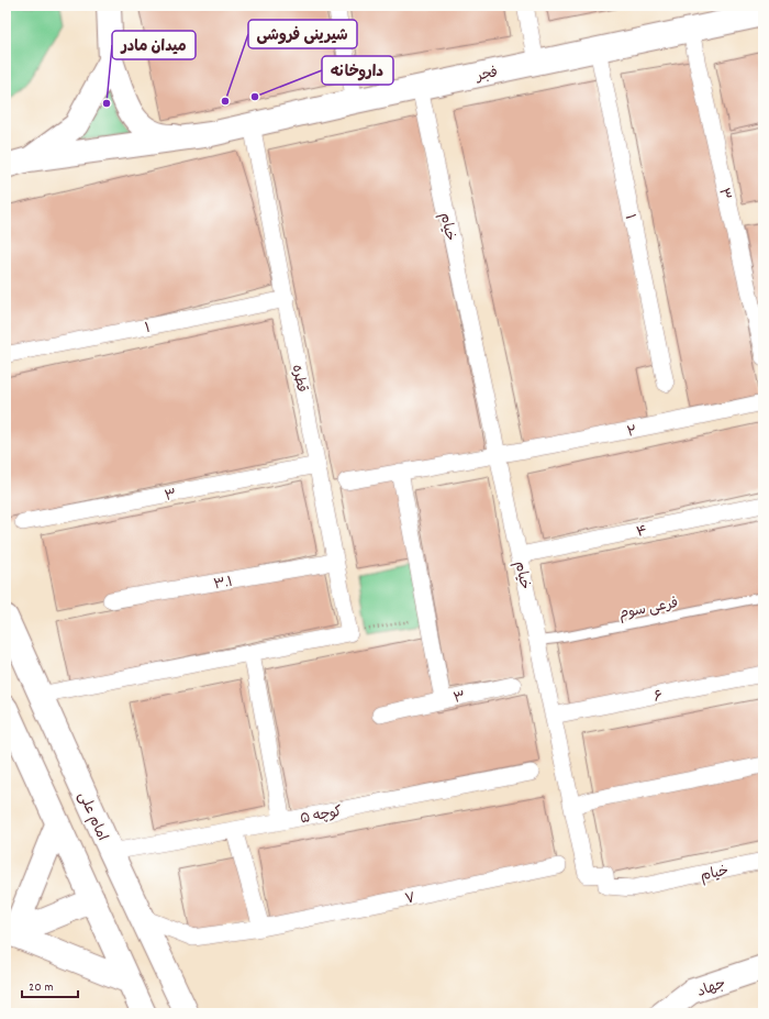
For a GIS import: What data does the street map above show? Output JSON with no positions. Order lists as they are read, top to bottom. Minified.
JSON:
{"streets":{"main road":["فجر","امام علی","جهاد"],"street":["۳","۱","خیام","قطره","۲","۴","۳.۱","۶","کوچه ۵","۷"],"lane":["فرعی سوم"]},"crossings":[["فجر","۳"],["فجر","۱"],["فجر","خیام"],["فجر","قطره"],["۳","قطره"],["۱","قطره"],["خیام","۲"],["خیام","۴"],["خیام","فرعی سوم"],["خیام","۶"],["قطره","۳.۱"],["کوچه ۵","امام علی"],["امام علی","۷"]],"places":["داروخانه","شیرینی فروشی","میدان مادر"],"scale_bar":"20 m"}
